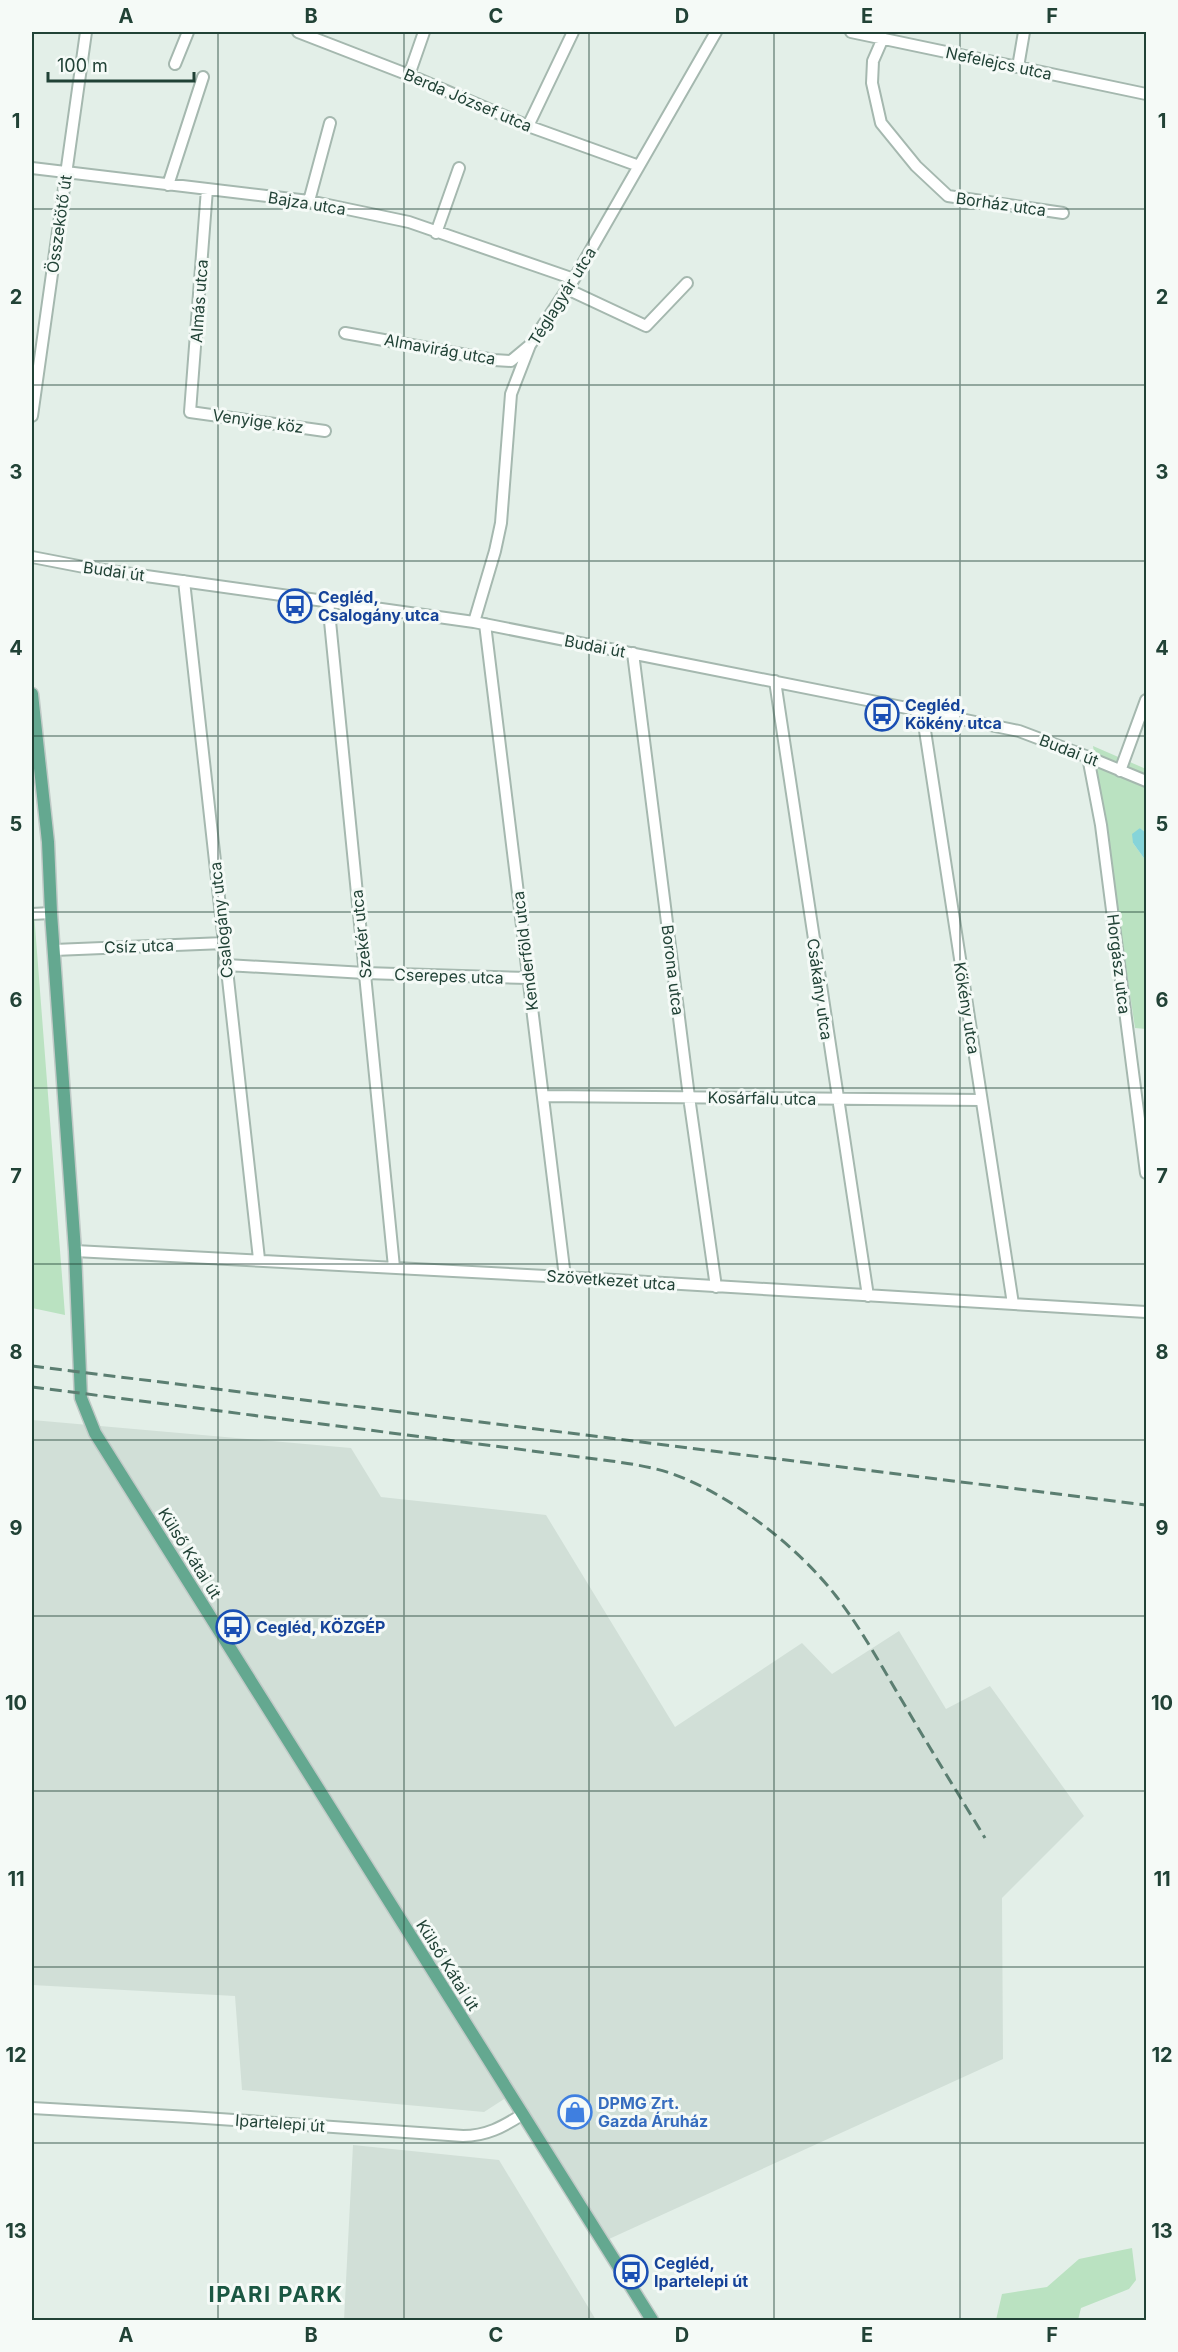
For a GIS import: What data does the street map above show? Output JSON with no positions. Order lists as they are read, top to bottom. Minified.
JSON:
{"streets":{"main road":["Külső Kátai út"],"street":["Nefelejcs utca","Berda József utca","Bajza utca","Borház utca","Összekötő út","Téglagyár utca","Almás utca","Almavirág utca","Venyige köz","Budai út","Csalogány utca","Szekér utca","Csíz utca","Kenderföld utca","Horgász utca","Borona utca","Cserepes utca","Csákány utca","Kökény utca","Kosárfalu utca","Szövetkezet utca","Ipartelepi út"]},"crossings":[["Nefelejcs utca","Borház utca"],["Berda József utca","Téglagyár utca"],["Bajza utca","Összekötő út"],["Bajza utca","Téglagyár utca"],["Bajza utca","Almás utca"],["Téglagyár utca","Almavirág utca"],["Téglagyár utca","Budai út"],["Téglagyár utca","Kenderföld utca"],["Almás utca","Venyige köz"],["Budai út","Csalogány utca"],["Budai út","Szekér utca"],["Budai út","Kenderföld utca"],["Budai út","Horgász utca"],["Budai út","Borona utca"],["Budai út","Csákány utca"],["Budai út","Kökény utca"],["Csalogány utca","Csíz utca"],["Csalogány utca","Cserepes utca"],["Csalogány utca","Szövetkezet utca"],["Szekér utca","Cserepes utca"],["Szekér utca","Szövetkezet utca"],["Csíz utca","Külső Kátai út"],["Kenderföld utca","Cserepes utca"],["Kenderföld utca","Kosárfalu utca"],["Kenderföld utca","Szövetkezet utca"],["Borona utca","Kosárfalu utca"],["Borona utca","Szövetkezet utca"],["Csákány utca","Kosárfalu utca"],["Csákány utca","Szövetkezet utca"],["Kökény utca","Kosárfalu utca"],["Kökény utca","Szövetkezet utca"],["Szövetkezet utca","Külső Kátai út"],["Külső Kátai út","Ipartelepi út"]],"districts":["IPARI PARK"],"places":{"bus stop":["Cegléd, Csalogány utca","Cegléd, Kökény utca","Cegléd, KÖZGÉP","Cegléd, Ipartelepi út"],"shop":["DPMG Zrt. Gazda Áruház"]},"scale_bar":"100 m","grid":{"columns":["A","B","C","D","E","F"],"rows":["1","2","3","4","5","6","7","8","9","10","11","12","13"]}}
